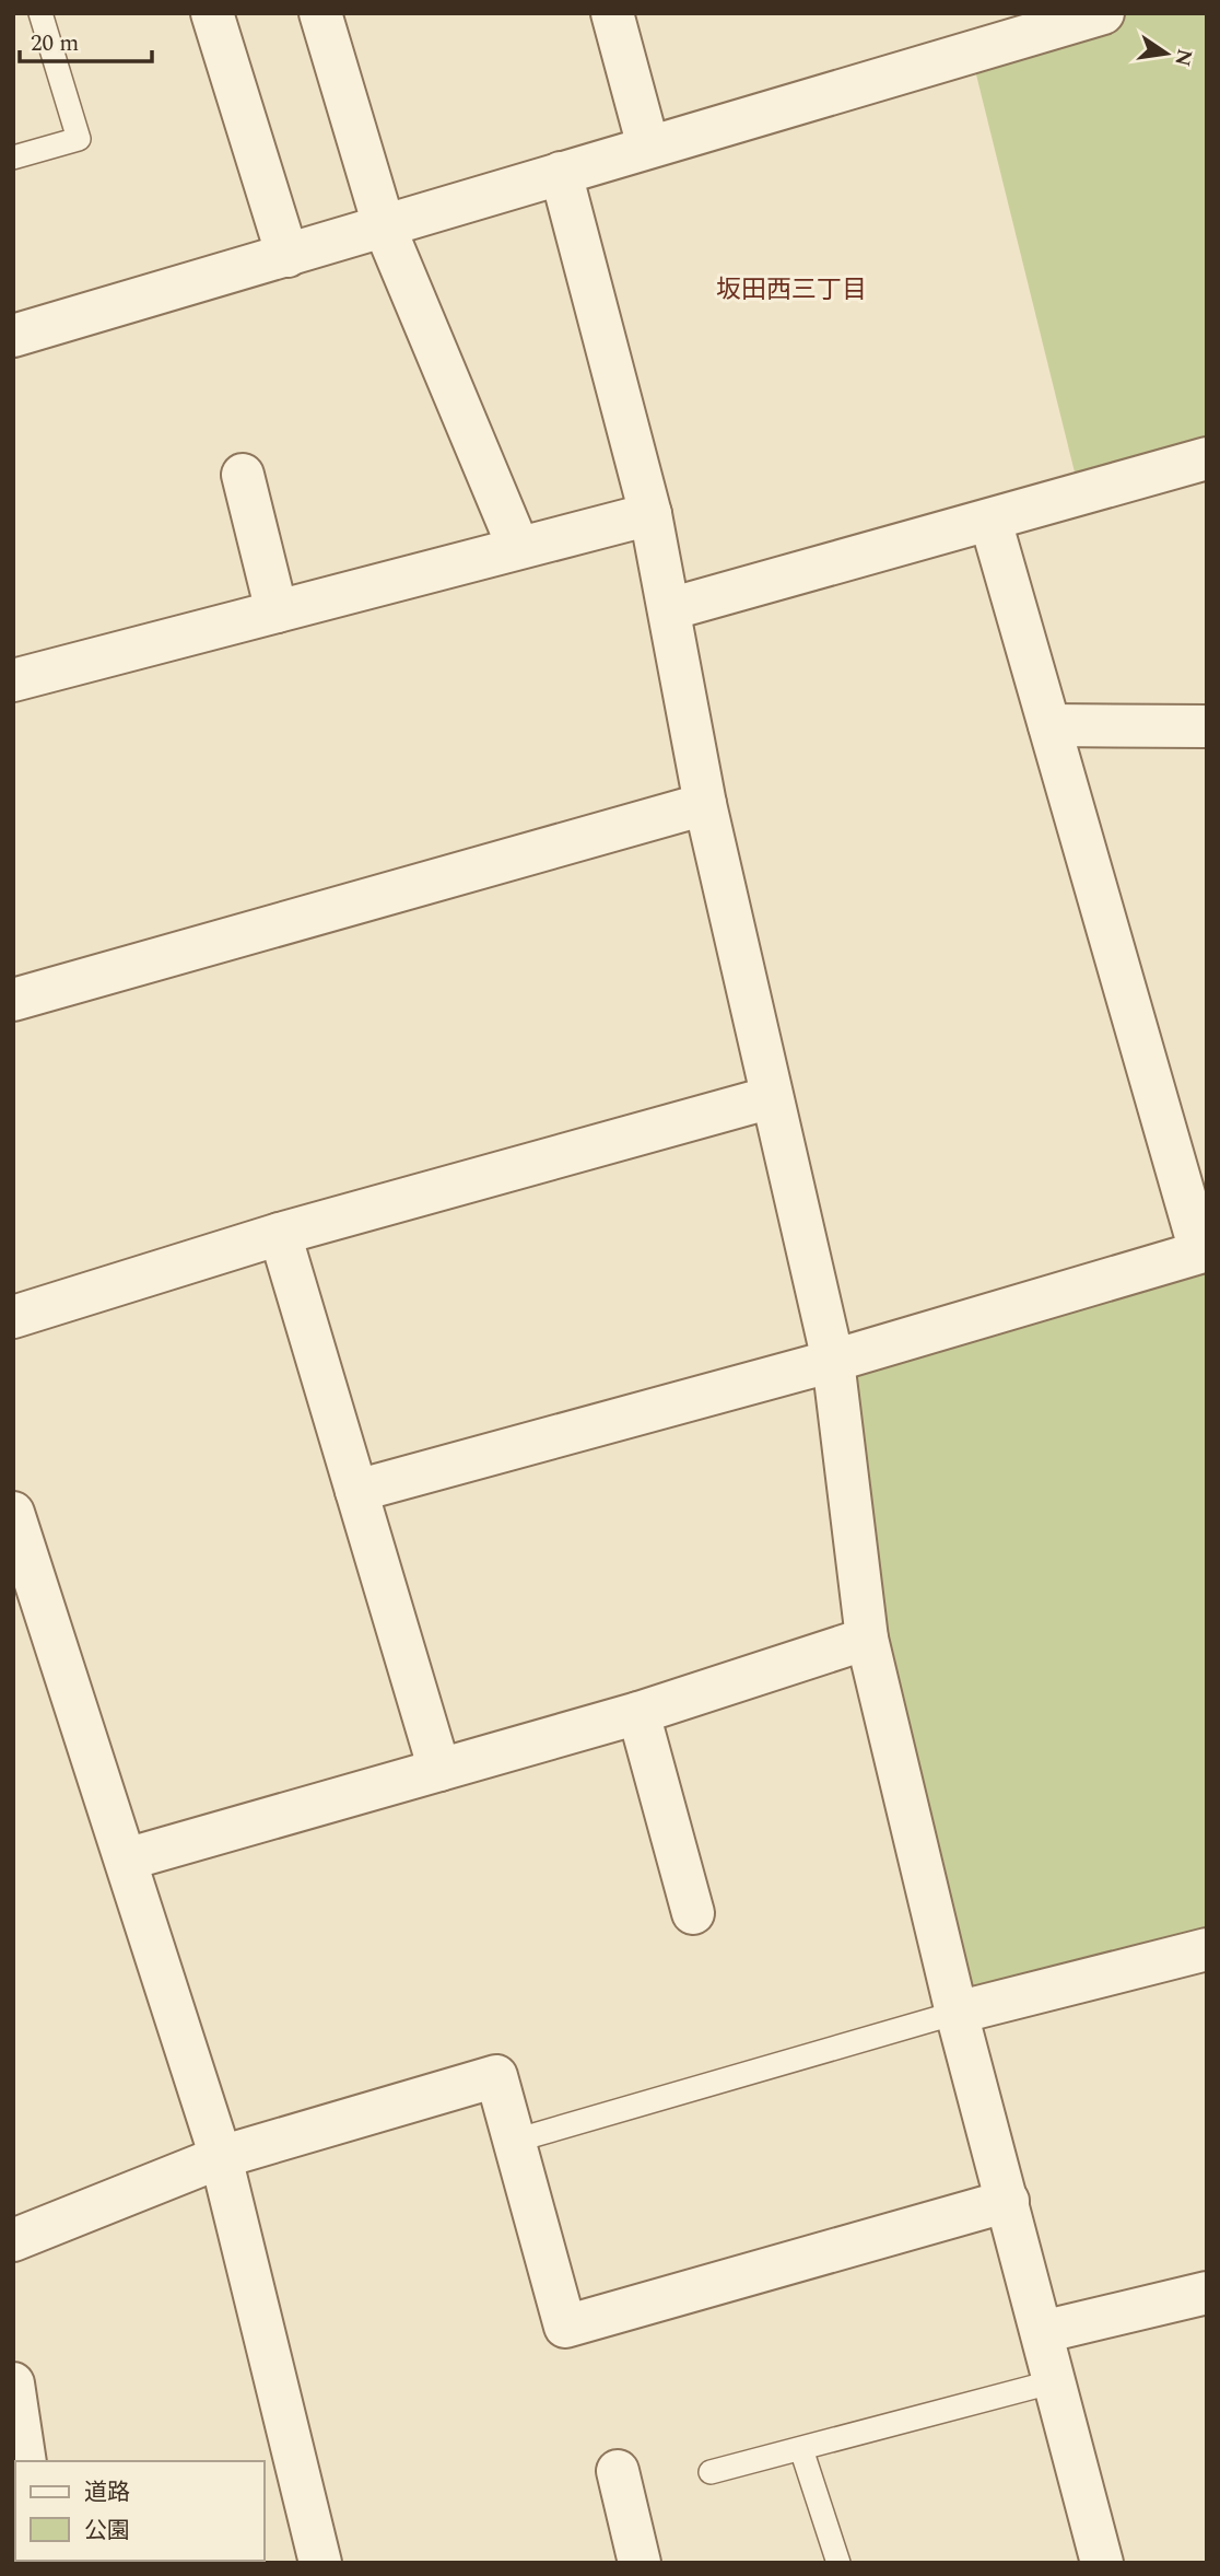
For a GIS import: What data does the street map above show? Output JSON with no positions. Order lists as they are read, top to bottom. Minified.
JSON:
{"districts":["坂田西三丁目"],"legend":["道路","公園"],"scale_bar":"20 m","north":"right"}
